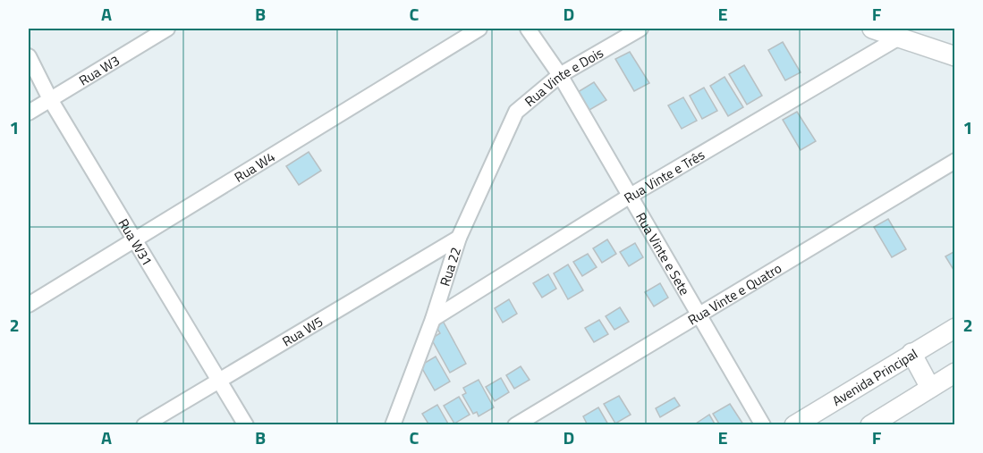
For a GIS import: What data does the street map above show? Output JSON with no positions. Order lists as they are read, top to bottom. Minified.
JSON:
{"streets":{"street":["Rua W3","Rua Vinte e Dois","Rua W4","Rua Vinte e Três","Rua W31","Rua Vinte e Sete","Rua 22","Rua Vinte e Quatro","Rua W5","Avenida Principal"]},"crossings":[["Rua W3","Rua W31"],["Rua Vinte e Dois","Rua Vinte e Sete"],["Rua Vinte e Dois","Rua 22"],["Rua W4","Rua W31"],["Rua Vinte e Três","Rua Vinte e Sete"],["Rua Vinte e Três","Rua 22"],["Rua W31","Rua W5"],["Rua Vinte e Sete","Rua Vinte e Quatro"],["Rua 22","Rua W5"]],"grid":{"columns":["A","B","C","D","E","F"],"rows":["1","2"]}}
